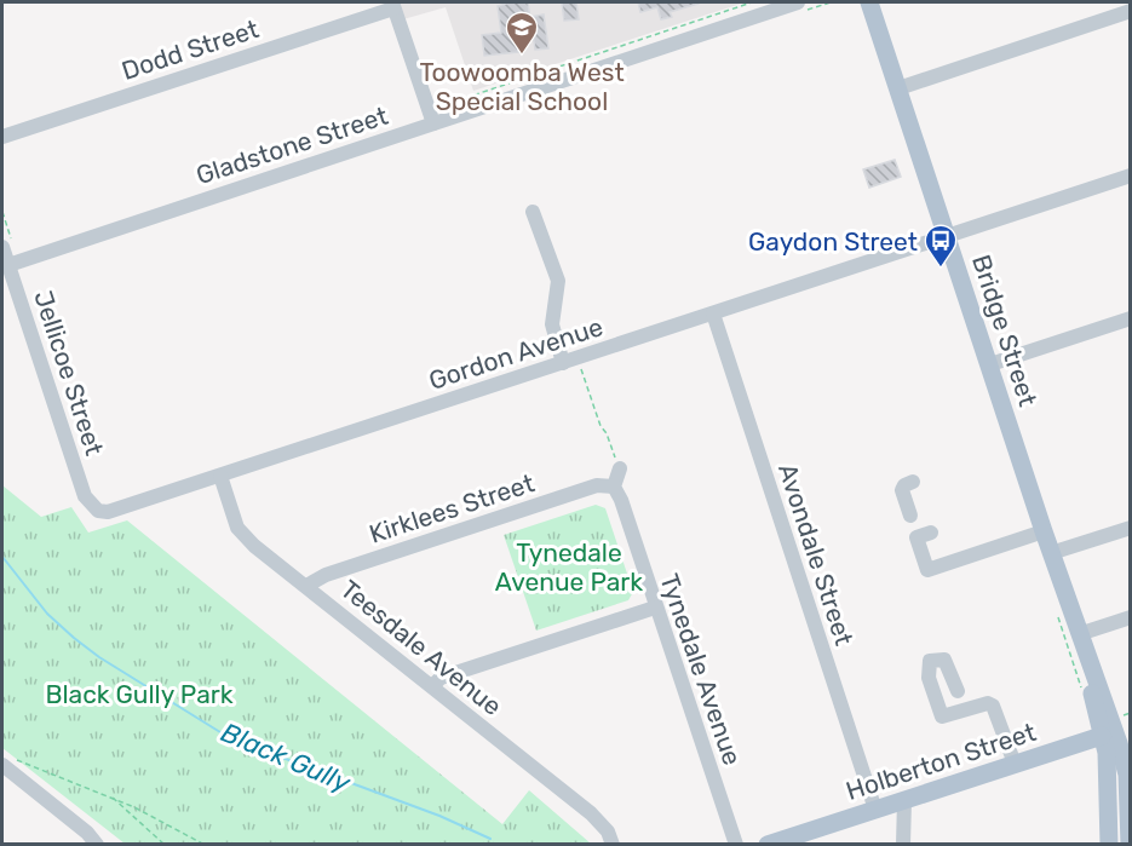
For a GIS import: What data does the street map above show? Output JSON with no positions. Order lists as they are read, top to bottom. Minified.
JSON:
{"streets":{"main road":["Bridge Street","Holberton Street"],"street":["Dodd Street","Gladstone Street","Gordon Avenue","Jellicoe Street","Kirklees Street","Avondale Street","Teesdale Avenue","Tynedale Avenue"]},"crossings":[["Gladstone Street","Jellicoe Street"],["Bridge Street","Gordon Avenue"],["Bridge Street","Holberton Street"],["Gordon Avenue","Jellicoe Street"],["Gordon Avenue","Avondale Street"],["Gordon Avenue","Teesdale Avenue"],["Kirklees Street","Teesdale Avenue"],["Kirklees Street","Tynedale Avenue"],["Avondale Street","Holberton Street"]],"water":["Black Gully"],"parks":["Tynedale Avenue Park","Black Gully Park"],"places":{"school or university":["Toowoomba West Special School"],"bus stop":["Gaydon Street"]}}
